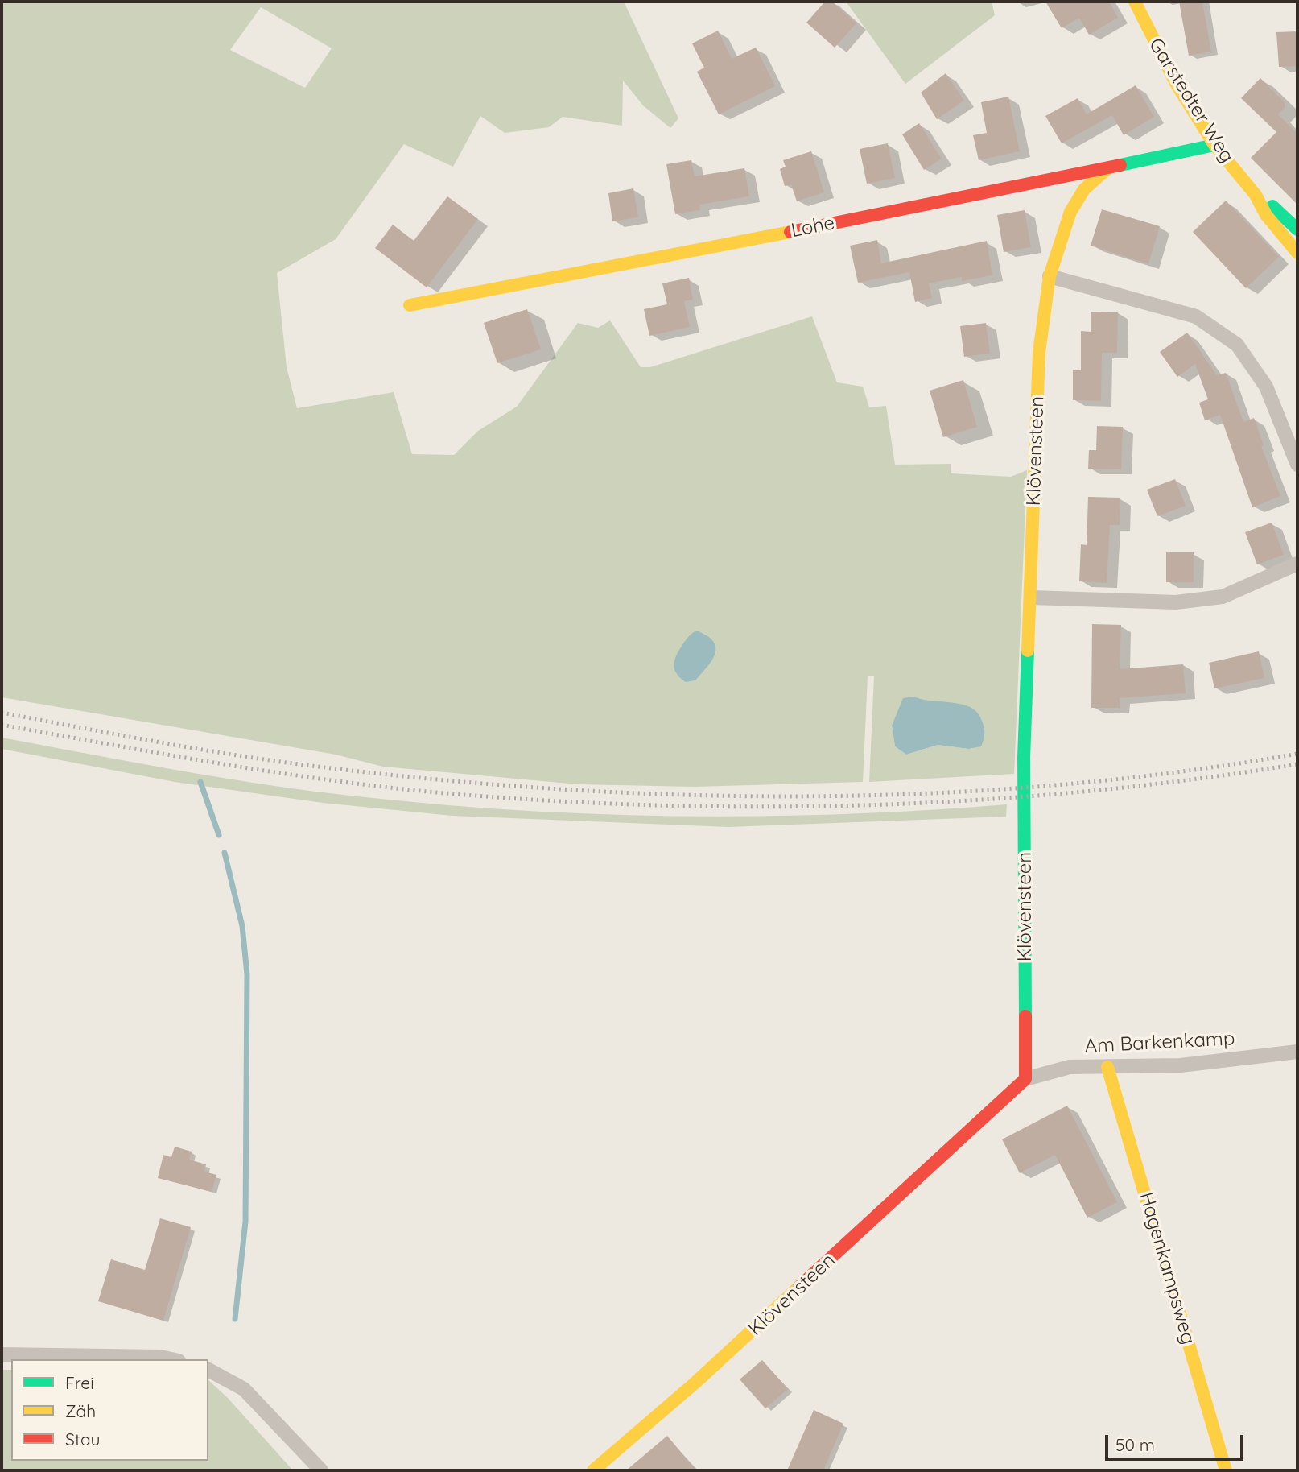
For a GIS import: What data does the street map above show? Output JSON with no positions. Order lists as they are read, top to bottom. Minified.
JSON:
{"streets":{"street":["Garstedter Weg","Lohe","Klövensteen","Am Barkenkamp","Hagenkampsweg"]},"crossings":[["Garstedter Weg","Lohe"],["Lohe","Klövensteen"],["Klövensteen","Am Barkenkamp"],["Am Barkenkamp","Hagenkampsweg"]],"legend":["Frei","Zäh","Stau"],"scale_bar":"50 m"}
